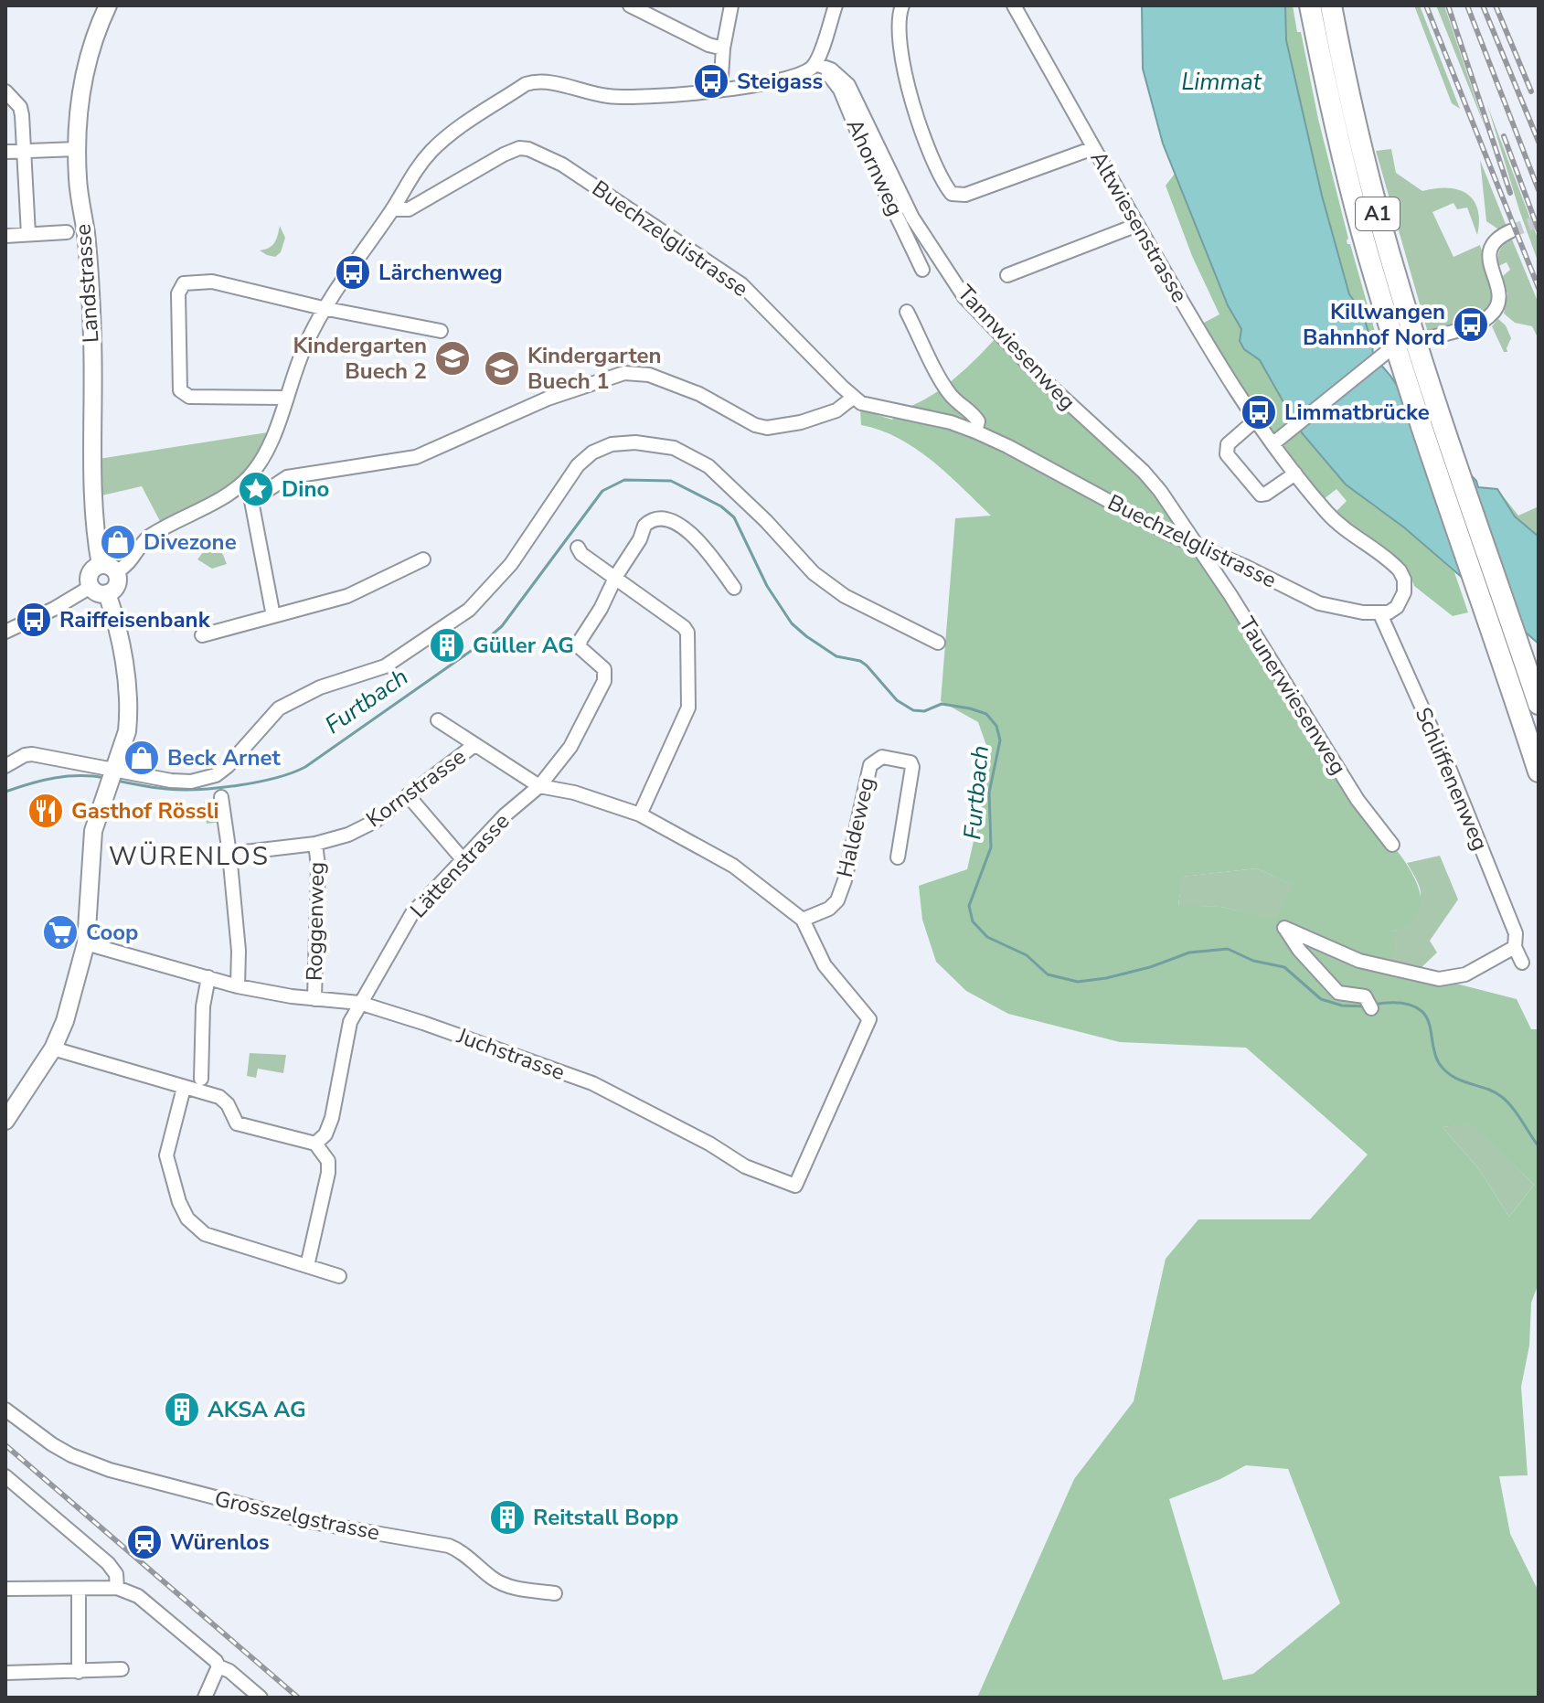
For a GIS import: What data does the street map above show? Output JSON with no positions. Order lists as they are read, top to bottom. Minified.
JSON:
{"streets":{"highway":["A1"],"main road":["Landstrasse"],"street":["Ahornweg","Altwiesenstrasse","Buechzelglistrasse","Tannwiesenweg","Taunerwiesenweg","Schliffenenweg","Kornstrasse","Haldeweg","Lättenstrasse","Roggenweg","Juchstrasse","Grosszelgstrasse"]},"crossings":[["Ahornweg","Tannwiesenweg"],["Buechzelglistrasse","Tannwiesenweg"],["Buechzelglistrasse","Taunerwiesenweg"],["Buechzelglistrasse","Schliffenenweg"],["Tannwiesenweg","Taunerwiesenweg"],["Kornstrasse","Roggenweg"],["Haldeweg","Juchstrasse"],["Lättenstrasse","Juchstrasse"],["Roggenweg","Juchstrasse"]],"districts":["WÜRENLOS"],"water":["Limmat","Furtbach"],"places":{"bus stop":["Steigass","Lärchenweg","Killwangen Bahnhof Nord","Limmatbrücke","Raiffeisenbank"],"school or university":["Kindergarten Buech 2","Kindergarten Buech 1"],"place":["Dino"],"shop":["Divezone","Beck Arnet"],"building":["Güller AG","AKSA AG","Reitstall Bopp"],"restaurant":["Gasthof Rössli"],"supermarket":["Coop"],"station":["Würenlos"]}}
